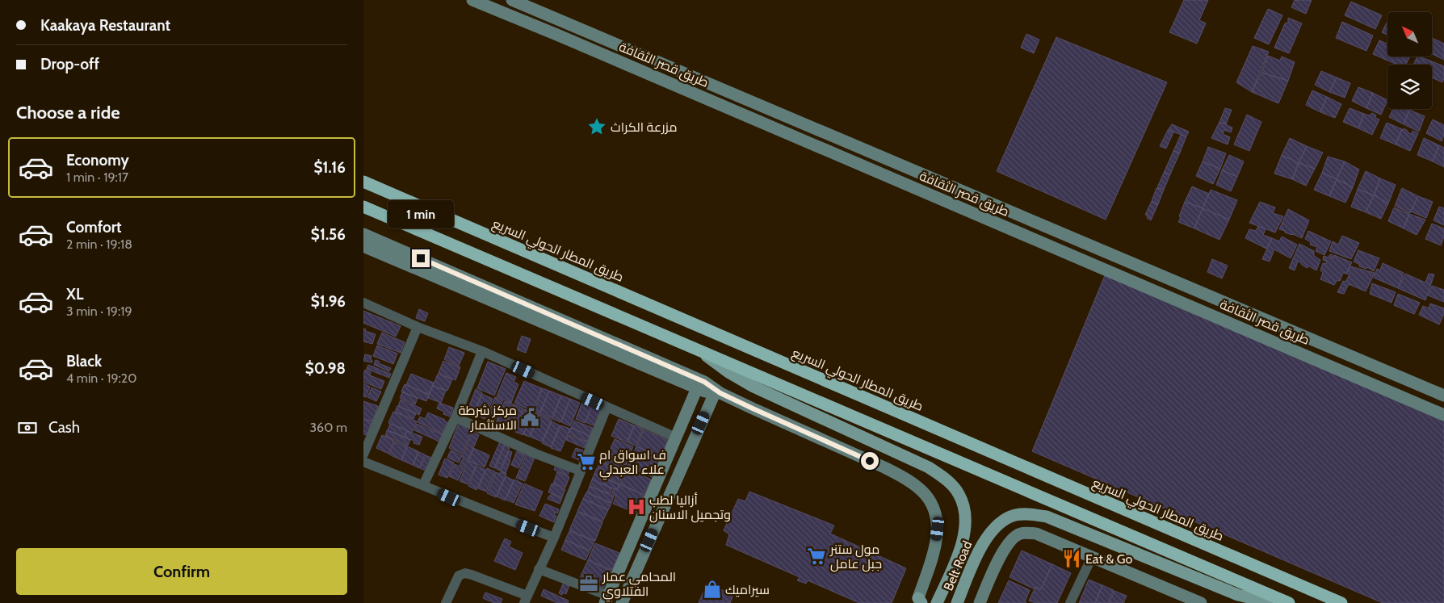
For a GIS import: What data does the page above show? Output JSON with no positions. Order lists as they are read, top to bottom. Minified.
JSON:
{"streets":{"highway":["طريق المطار الحولي السريع"],"main road":["Belt Road"],"street":["طريق قصر الثقافة"]},"places":{"place":["مزرعة الكراث"],"public building":["مركز شرطة الاستثمار"],"supermarket":["ف اسواق ام علاء العبدلي","مول ستنر جبل عامل"],"hospital":["أزاليا لطب وتجميل الاسنان"],"restaurant":["Eat & Go"],"office":["المحامي عمار الفتلاوي"],"shop":["سيراميك"]},"north":"top left","page":{"banner":["Kaakaya Restaurant","Drop-off"],"heading":"Choose a ride","list":[{"name":"Economy","note":"1 min · 19:17","value":"$1.16"},{"name":"Comfort","note":"2 min · 19:18","value":"$1.56"},{"name":"XL","note":"3 min · 19:19","value":"$1.96"},{"name":"Black","note":"4 min · 19:20","value":"$0.98"}],"bubble":"1 min","pay":["Cash","360 m"],"buttons":"Confirm"}}
